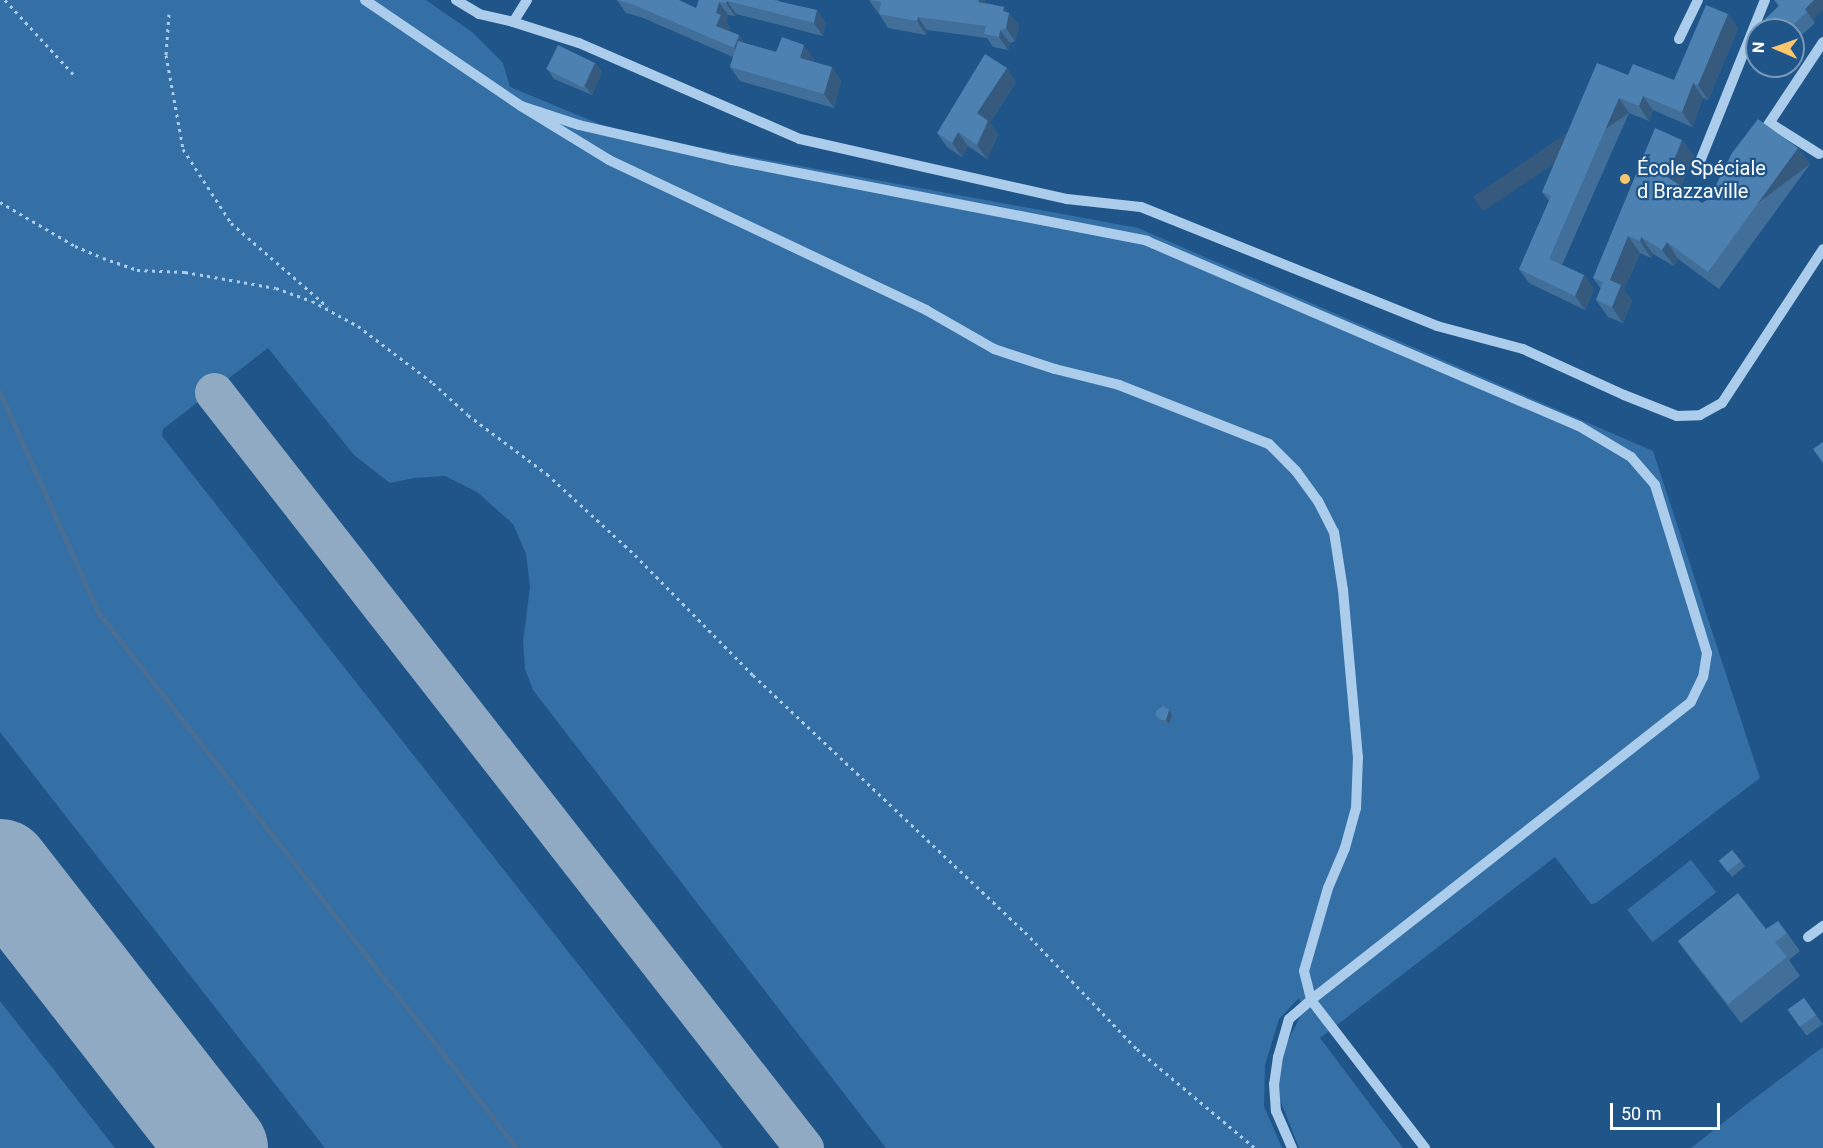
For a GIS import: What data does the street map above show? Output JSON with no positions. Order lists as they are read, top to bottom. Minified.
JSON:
{"places":["École Spéciale d Brazzaville"],"scale_bar":"50 m","north":"left"}
